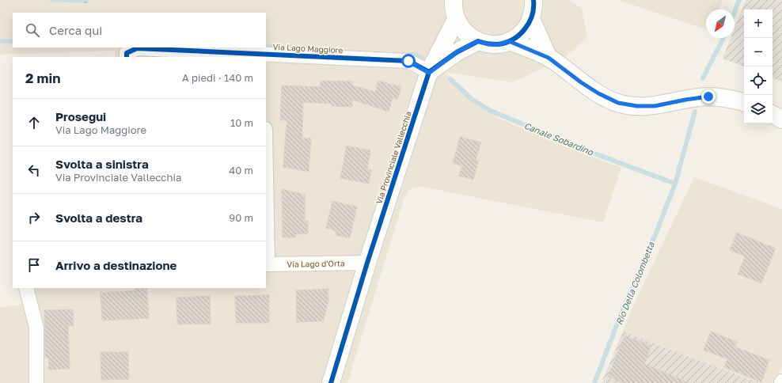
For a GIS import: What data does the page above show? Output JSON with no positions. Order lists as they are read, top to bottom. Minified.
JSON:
{"streets":{"main road":["Via Provinciale Vallecchia"],"street":["Via Lago Maggiore","Via Lago d'Orta"]},"crossings":[["Via Lago Maggiore","Via Provinciale Vallecchia"],["Via Provinciale Vallecchia","Via Lago d'Orta"]],"water":["Canale Sobardino","Rio Della Colombetta"],"north":"bottom left","page":{"map_buttons":["+","−"],"search":"Cerca qui","heading":["2 min","A piedi · 140 m"],"list":[["Prosegui","Via Lago Maggiore","10 m"],["Svolta a sinistra","Via Provinciale Vallecchia","40 m"],["Svolta a destra","90 m"],"Arrivo a destinazione"]}}
